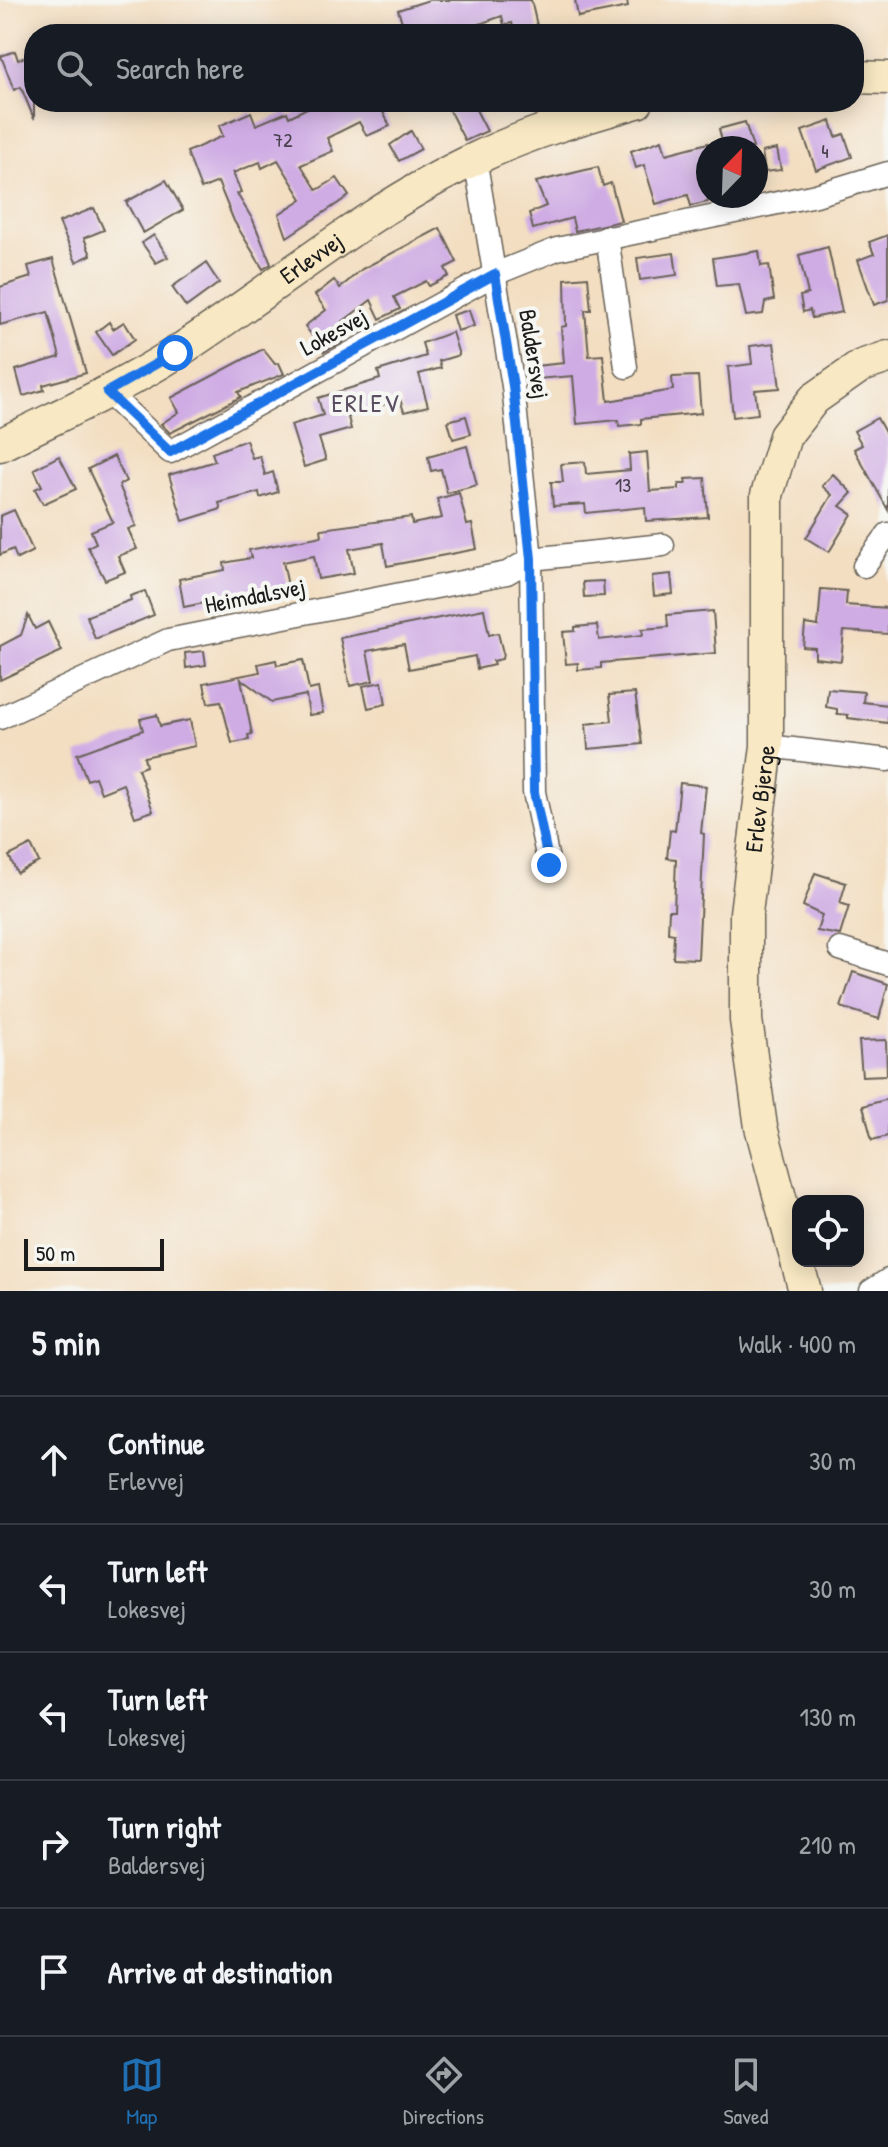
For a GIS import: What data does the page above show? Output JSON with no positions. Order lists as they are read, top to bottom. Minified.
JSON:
{"streets":{"street":["Erlevvej","Lokesvej","Baldersvej","Heimdalsvej","Erlev Bjerge"]},"crossings":[["Erlevvej","Lokesvej"],["Erlevvej","Baldersvej"],["Lokesvej","Baldersvej"],["Baldersvej","Heimdalsvej"]],"districts":["ERLEV"],"house_numbers":["72","4","13"],"scale_bar":"50 m","north":"top right","page":{"search":"Search here","scale":"50 m","heading":["5 min","Walk · 400 m"],"list":[["Continue","Erlevvej","30 m"],["Turn left","Lokesvej","30 m"],["Turn left","Lokesvej","130 m"],["Turn right","Baldersvej","210 m"],"Arrive at destination"],"nav":["Map","Directions","Saved"]}}
